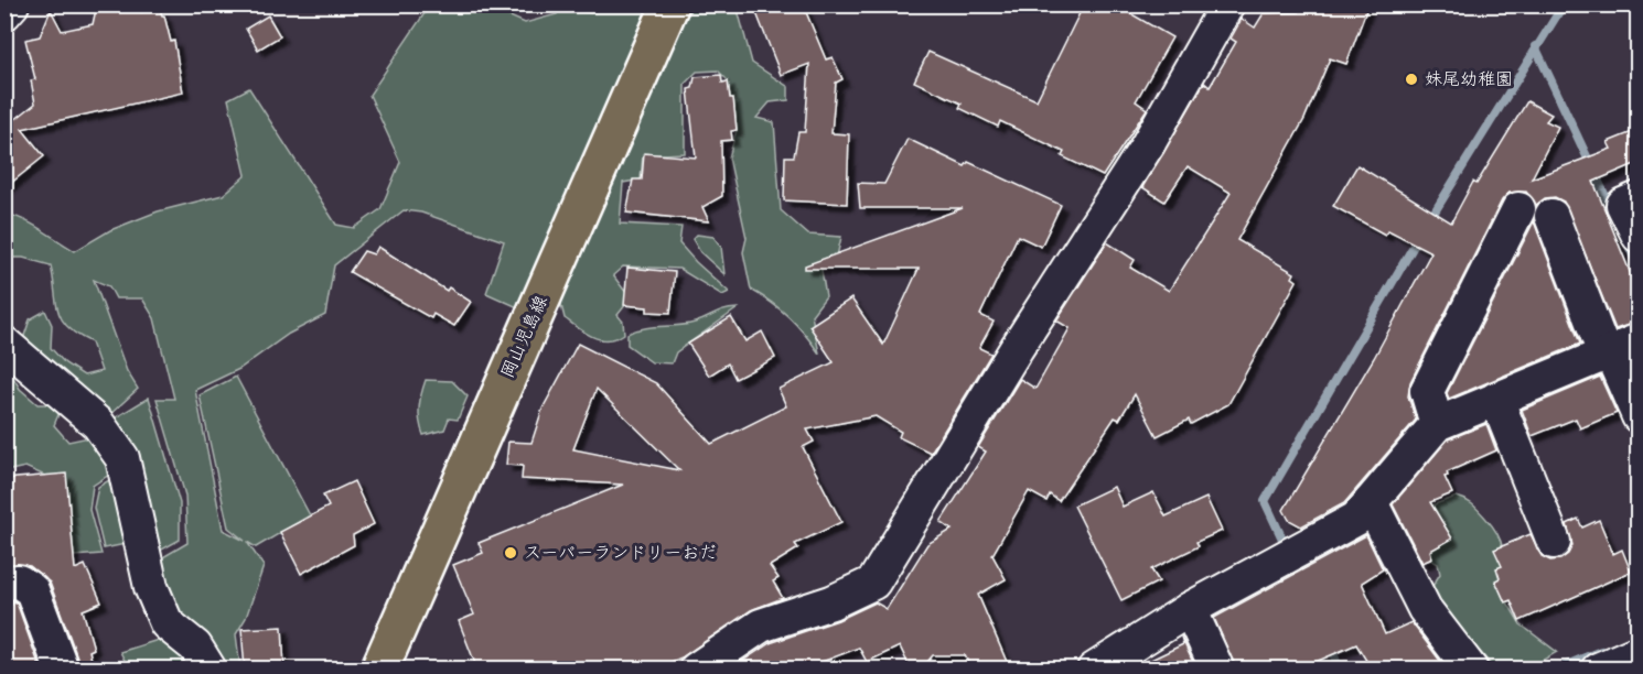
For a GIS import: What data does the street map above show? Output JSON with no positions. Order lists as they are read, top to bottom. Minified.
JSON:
{"streets":{"main road":["岡山児島線"]},"places":["妹尾幼稚園","スーパーランドリーおだ"]}
